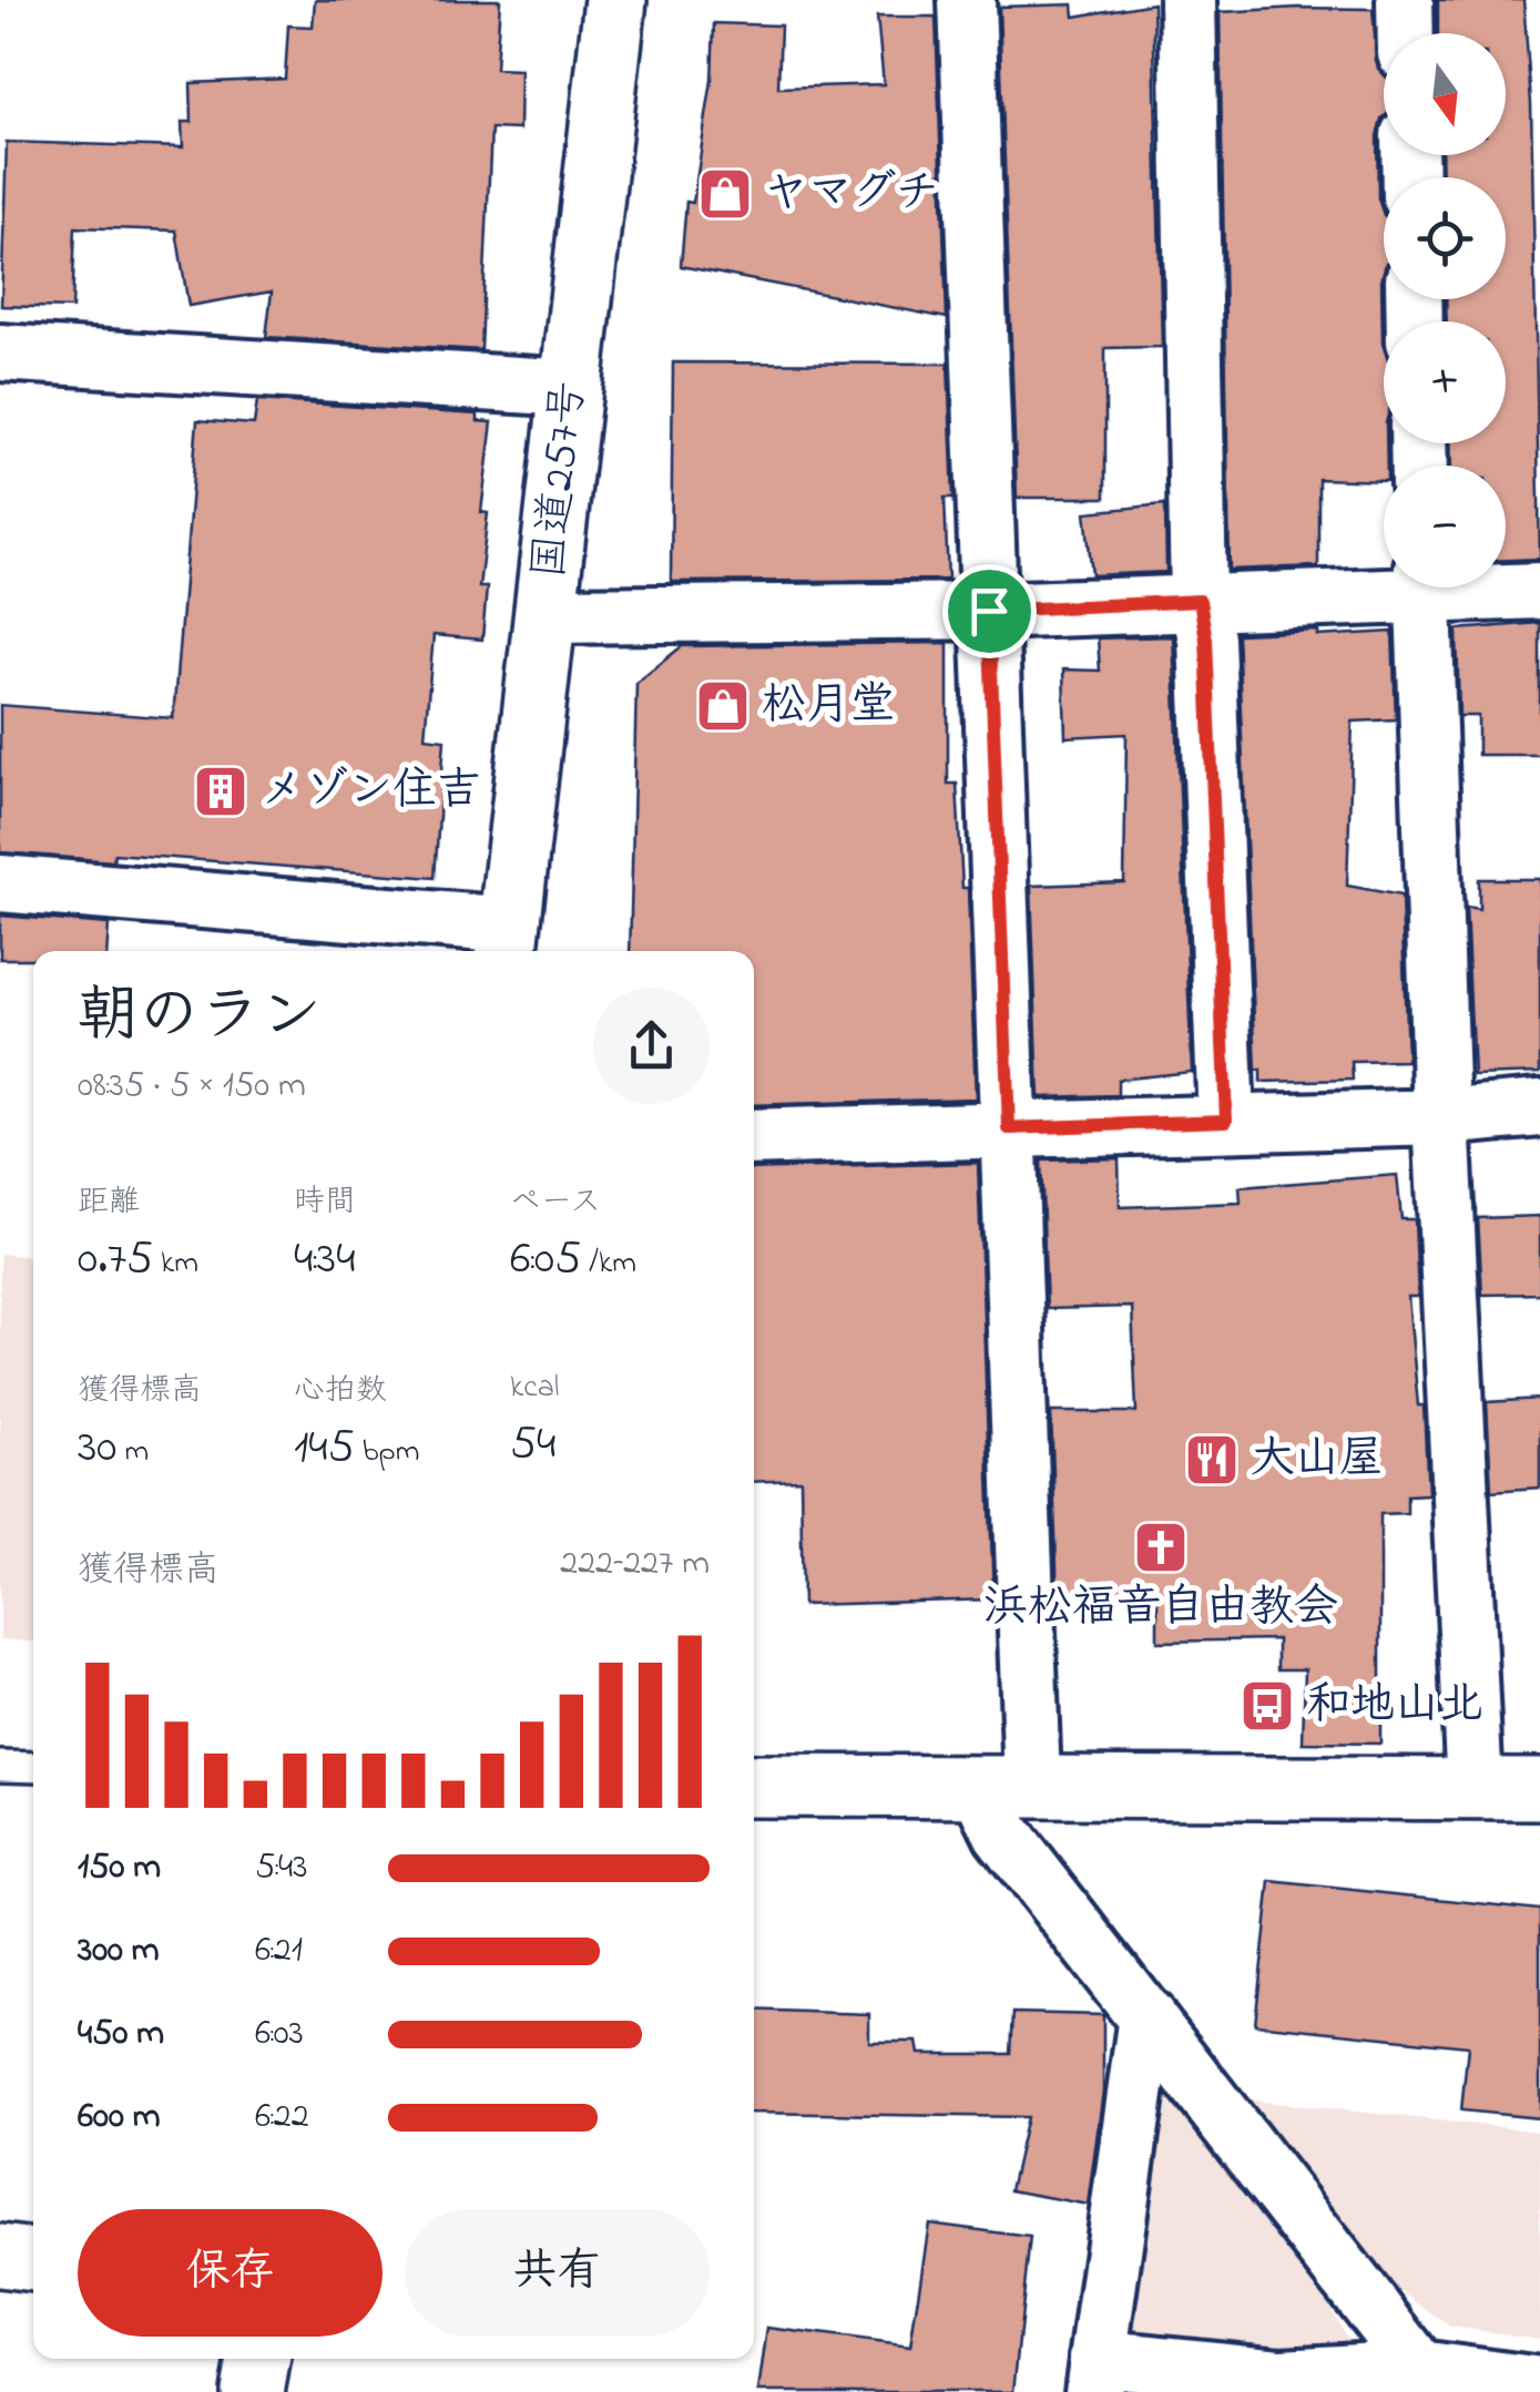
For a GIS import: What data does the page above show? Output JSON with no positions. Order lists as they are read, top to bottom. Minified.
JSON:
{"streets":{"main road":["国道257号"]},"places":{"shop":["ヤマグチ","松月堂"],"building":["メゾン住吉"],"restaurant":["大山屋"],"church":["浜松福音自由教会"],"bus stop":["和地山北"]},"north":"bottom","page":{"map_buttons":["+","−"],"heading":["朝のラン","08:35 · 5 × 150 m"],"stats":[["距離","0.75 km"],["時間","4:34"],["ペース","6:05 /km"],["獲得標高","30 m"],["心拍数","145 bpm"],["kcal","54"]],"chart":["獲得標高","222–227 m"],"list":[{"name":"150 m","note":"5:43"},{"name":"300 m","note":"6:21"},{"name":"450 m","note":"6:03"},{"name":"600 m","note":"6:22"}],"buttons":["保存","共有"]}}
